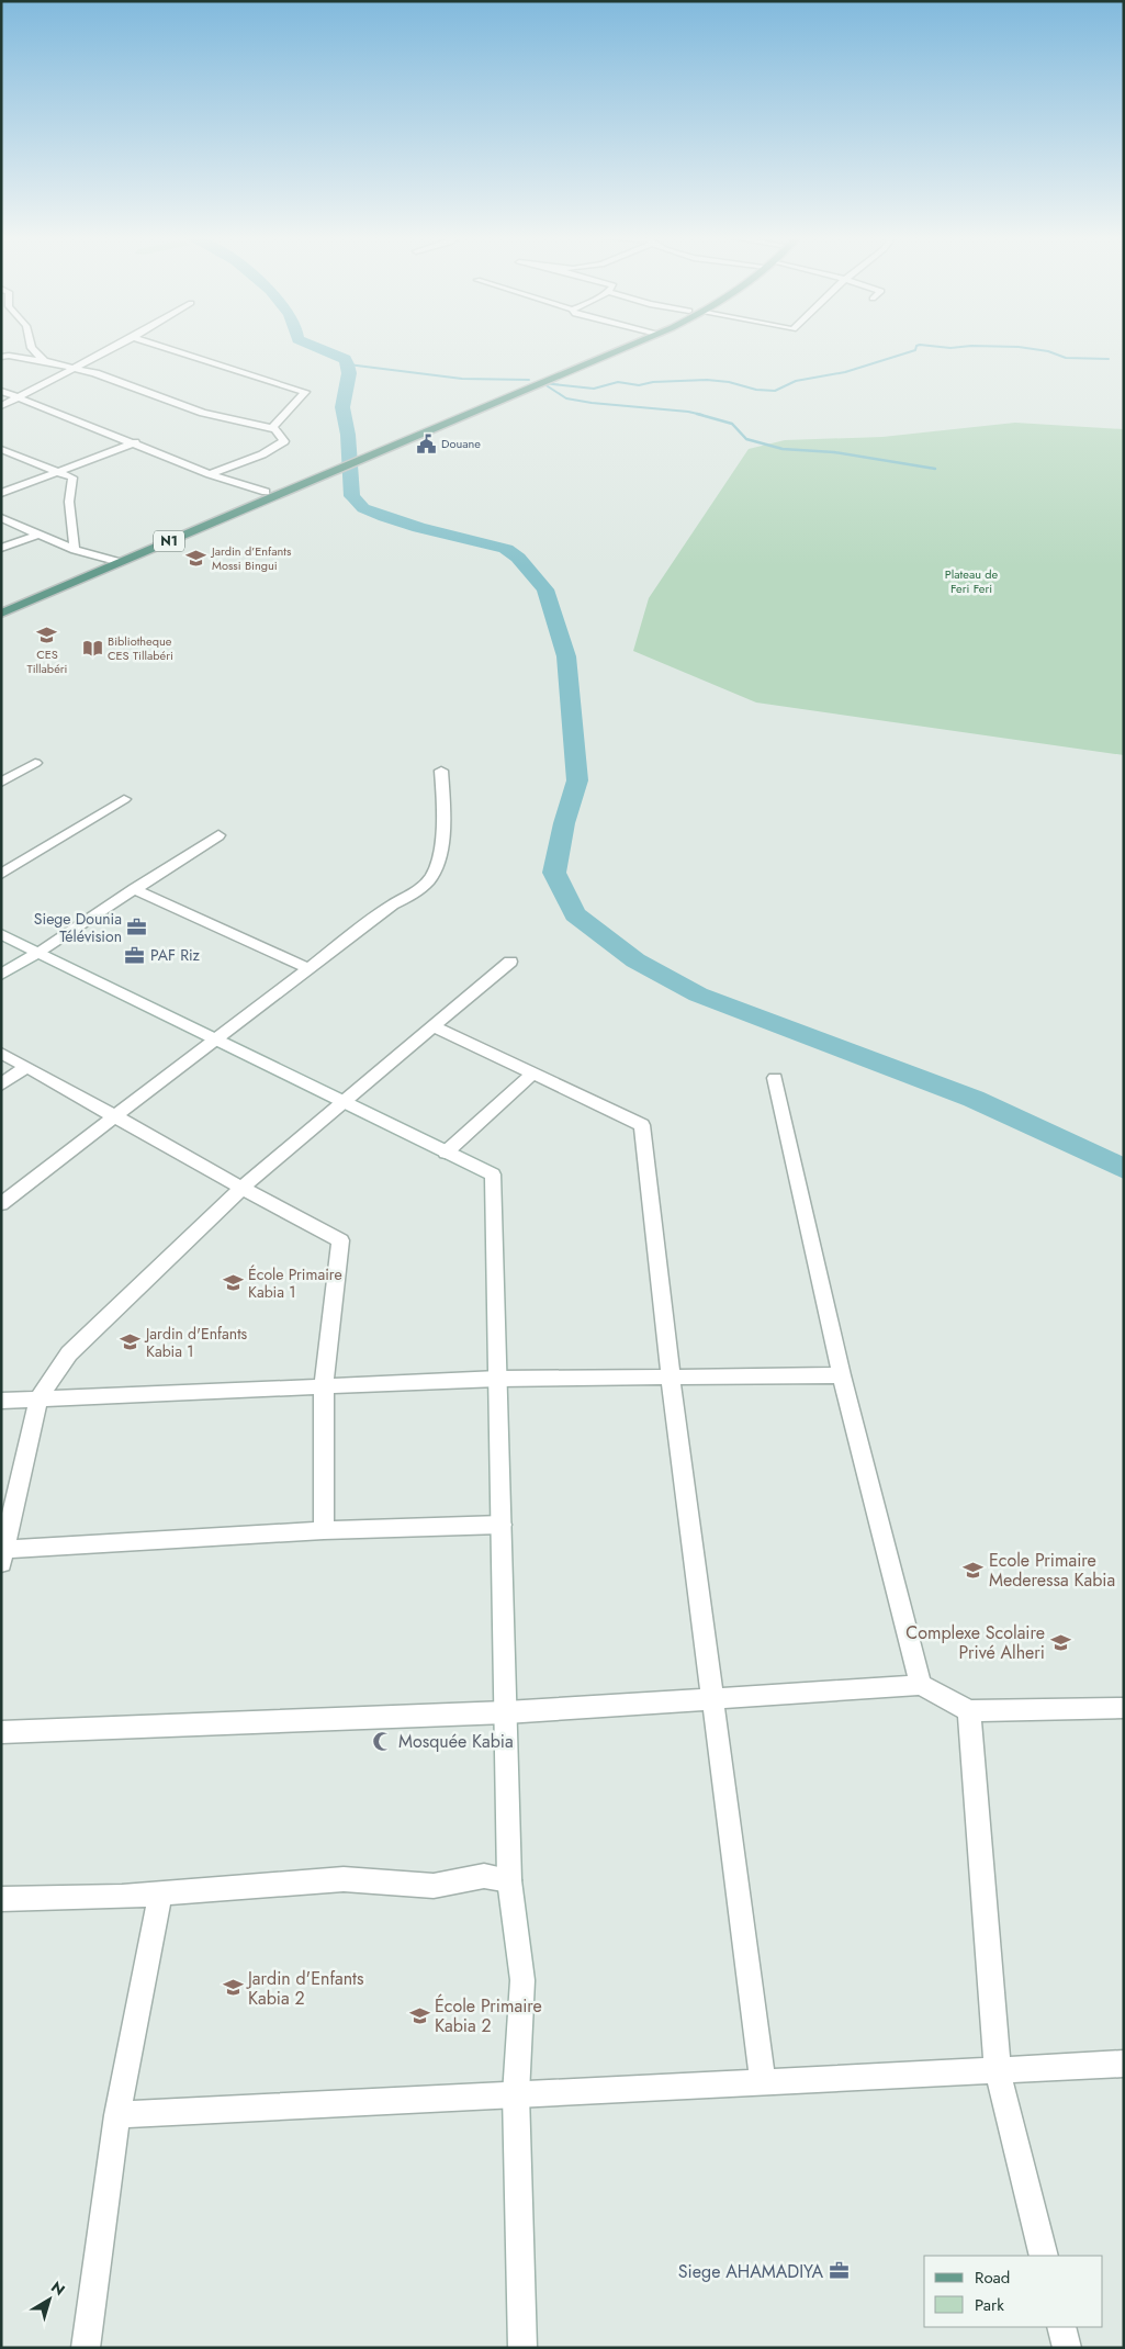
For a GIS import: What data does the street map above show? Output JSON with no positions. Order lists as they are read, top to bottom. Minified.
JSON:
{"streets":{"main road":["N1"]},"parks":["Plateau de Feri Feri"],"places":{"public building":["Douane"],"school or university":["Jardin d’Enfants Mossi Bingui","CES Tillabéri","École Primaire Kabia 1","Jardin d'Enfants Kabia 1","Ecole Primaire Mederessa Kabia","Complexe Scolaire Privé Alheri","Jardin d'Enfants Kabia 2","École Primaire Kabia 2"],"library":["Bibliotheque CES Tillabéri"],"office":["Siege Dounia Télévision","PAF Riz","Siege AHAMADIYA"],"mosque":["Mosquée Kabia"]},"legend":["Road","Park"],"north":"top right"}
